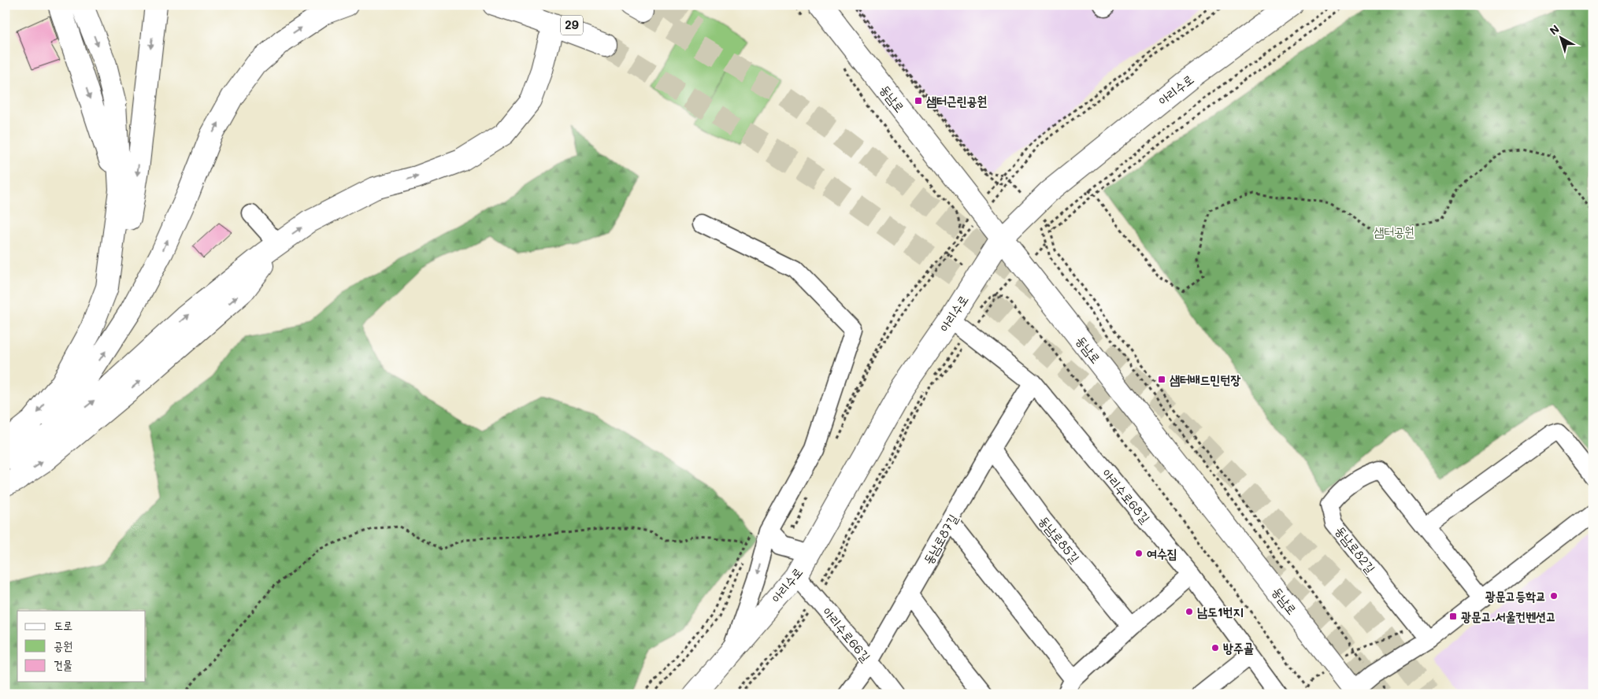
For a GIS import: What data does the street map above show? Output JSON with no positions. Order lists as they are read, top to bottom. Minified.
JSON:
{"streets":{"main road":["29","아리수로","동남로"],"street":["아리수로68길","동남로87길","동남로85길","동남로82길","아리수로66길"]},"crossings":[["아리수로","동남로"],["아리수로","아리수로68길"],["아리수로","아리수로66길"],["아리수로68길","동남로87길"],["동남로87길","동남로85길"],["동남로87길","아리수로66길"]],"parks":["샘터공원"],"places":{"transit":["샘터근린공원","샘터배드민턴장","광문고.서울컨벤션고"],"other":["여수집","광문고등학교","남도1번지","방주골"]},"legend":["도로","공원","건물"],"north":"top left"}
